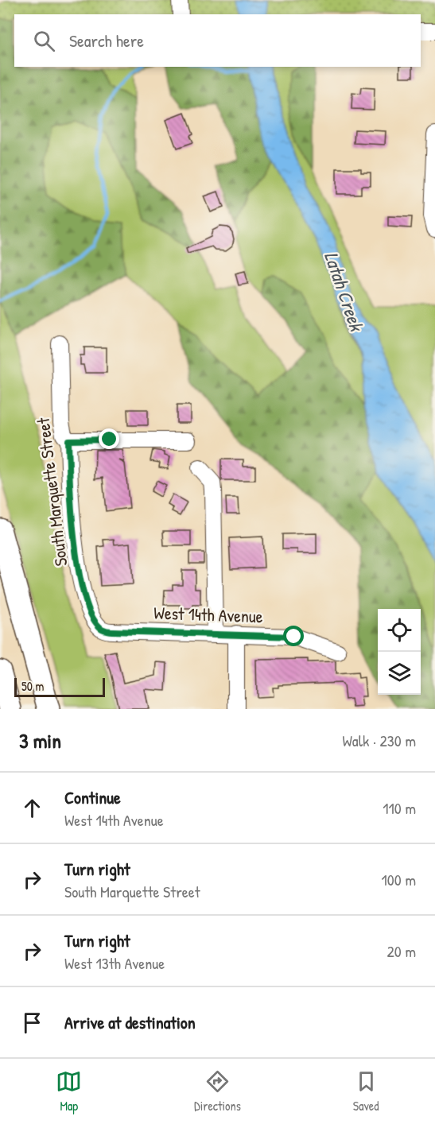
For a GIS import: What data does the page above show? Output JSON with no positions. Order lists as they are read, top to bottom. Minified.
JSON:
{"streets":{"street":["South Marquette Street","West 14th Avenue"]},"crossings":[["South Marquette Street","West 14th Avenue"]],"water":["Latah Creek"],"scale_bar":"50 m","page":{"search":"Search here","scale":"50 m","heading":["3 min","Walk · 230 m"],"list":[["Continue","West 14th Avenue","110 m"],["Turn right","South Marquette Street","100 m"],["Turn right","West 13th Avenue","20 m"],"Arrive at destination"],"nav":["Map","Directions","Saved"]}}
